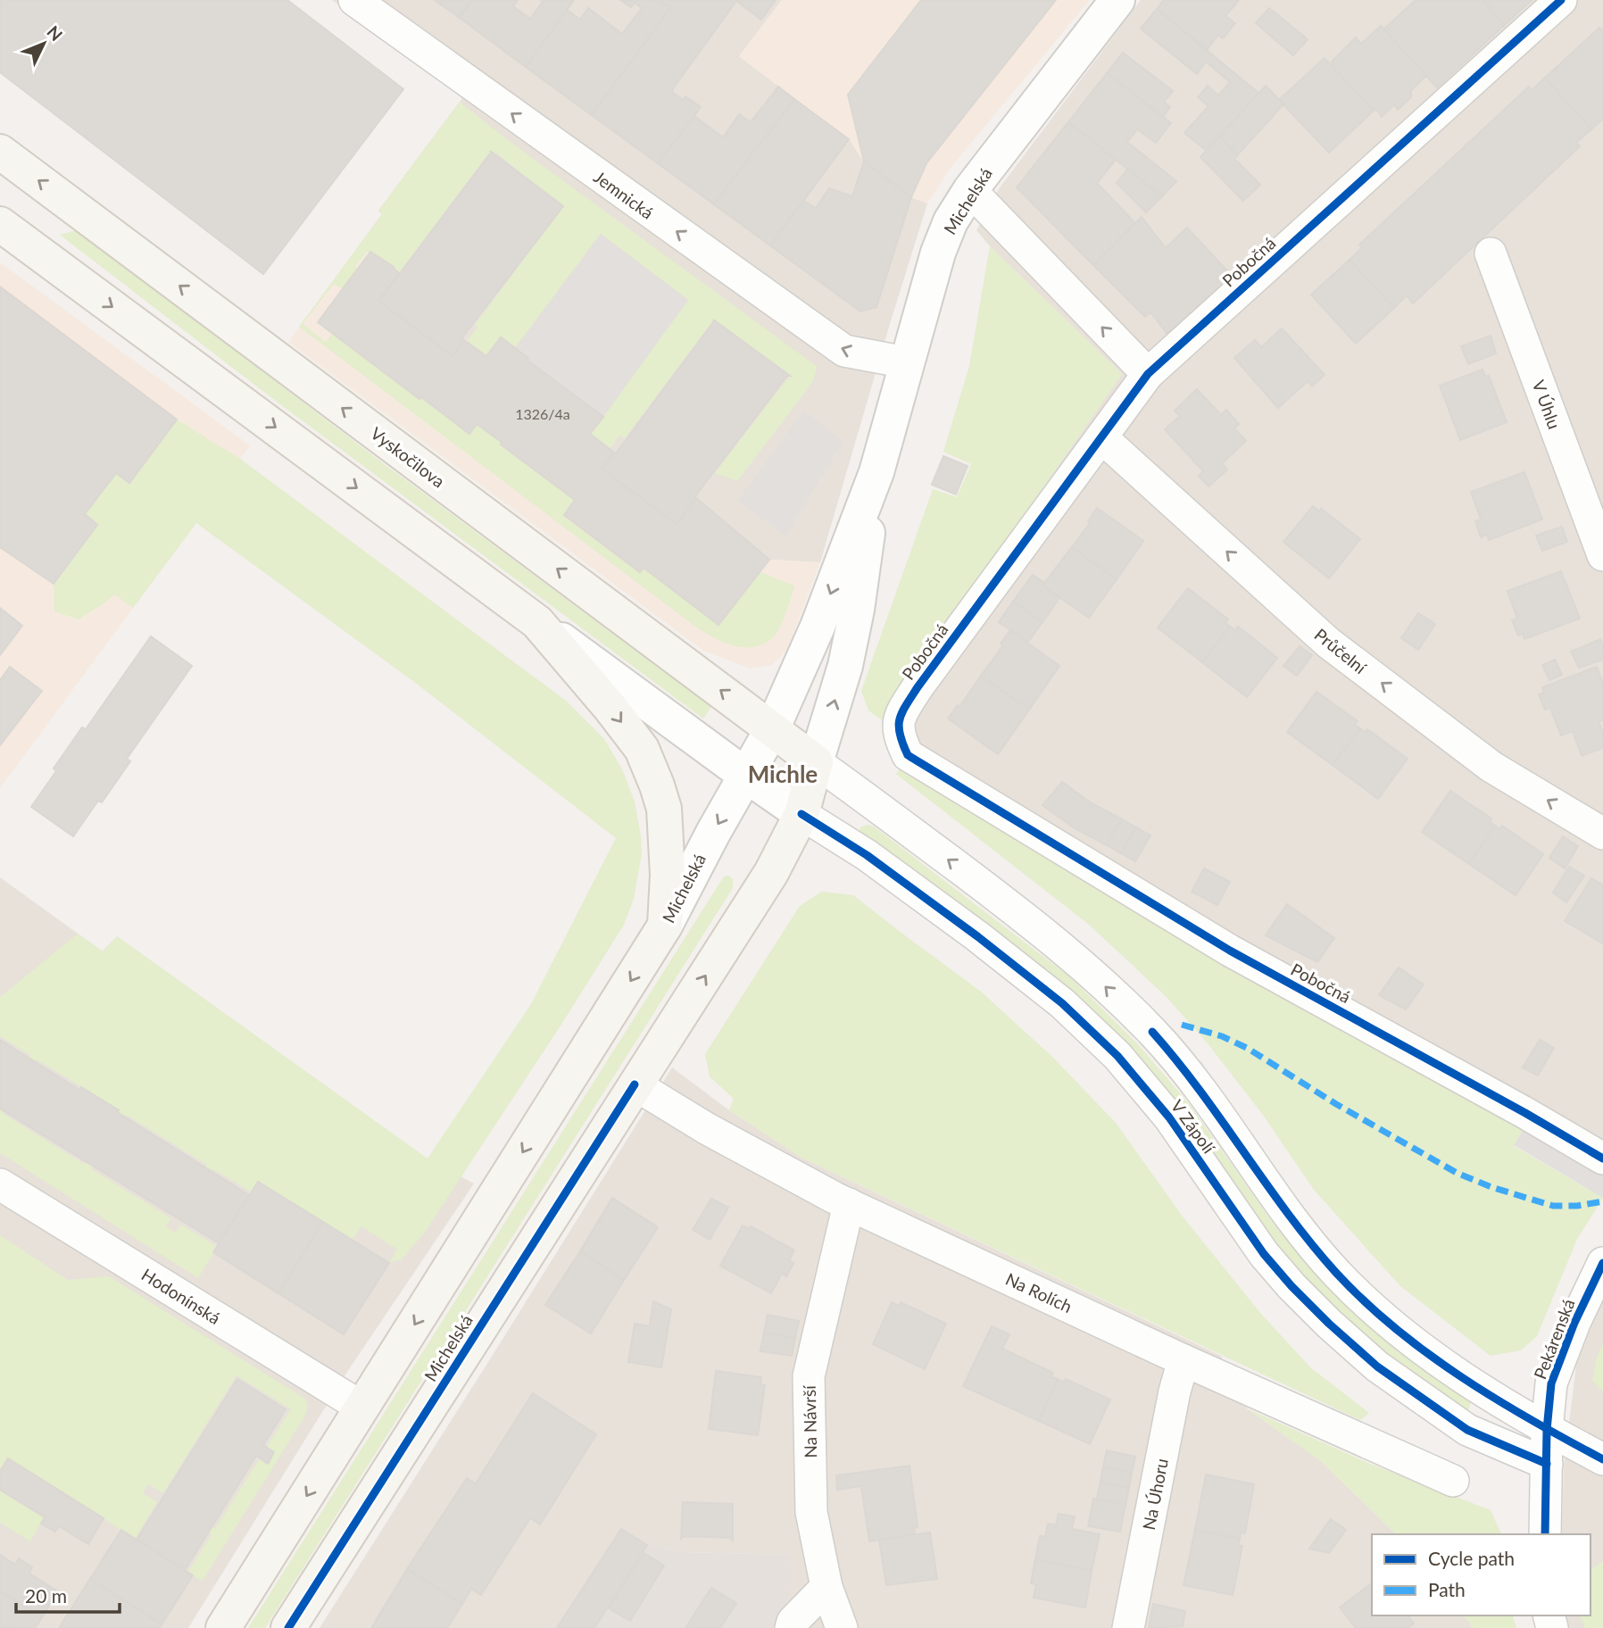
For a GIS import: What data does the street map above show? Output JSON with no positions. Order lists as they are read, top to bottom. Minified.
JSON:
{"streets":{"main road":["Michelská","Vyskočilova"],"street":["Jemnická","Pobočná","V Úhlu","Průčelní","V Zápolí","Na Rolích","Hodonínská","Pekárenská","Na Návrší","Na Úhoru"]},"crossings":[["Jemnická","Michelská"],["Michelská","Vyskočilova"],["Michelská","V Zápolí"],["Michelská","Na Rolích"],["Michelská","Hodonínská"],["Pobočná","Průčelní"],["Vyskočilova","V Zápolí"],["V Zápolí","Pekárenská"],["Na Rolích","Na Návrší"],["Na Rolích","Na Úhoru"]],"one_way":["Jemnická","Průčelní"],"districts":["Michle"],"house_numbers":["1326/4a"],"legend":["Cycle path","Path"],"scale_bar":"20 m","north":"top right"}
